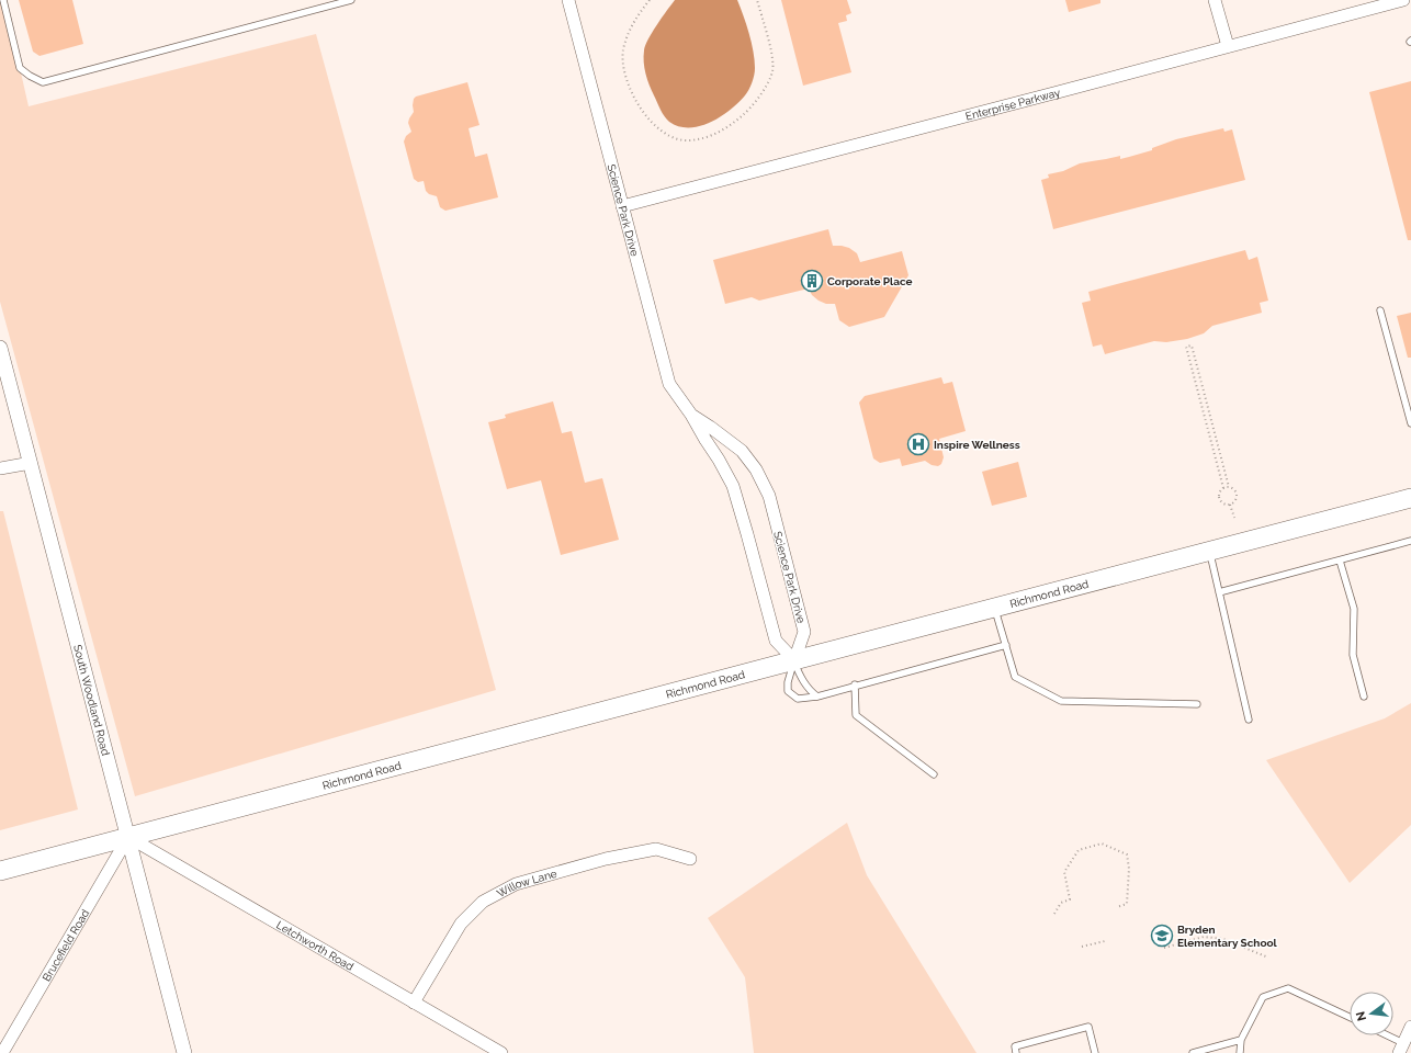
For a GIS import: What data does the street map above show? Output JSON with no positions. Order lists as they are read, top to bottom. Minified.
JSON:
{"streets":{"main road":["Richmond Road"],"street":["Enterprise Parkway","Science Park Drive","South Woodland Road","Willow Lane","Brucefield Road","Letchworth Road"]},"crossings":[["Enterprise Parkway","Science Park Drive"],["Science Park Drive","Richmond Road"],["Richmond Road","South Woodland Road"],["Richmond Road","Brucefield Road"],["Richmond Road","Letchworth Road"],["South Woodland Road","Brucefield Road"],["South Woodland Road","Letchworth Road"],["Willow Lane","Letchworth Road"],["Brucefield Road","Letchworth Road"]],"places":{"building":["Corporate Place"],"hospital":["Inspire Wellness"],"school or university":["Bryden Elementary School"]},"north":"left"}
